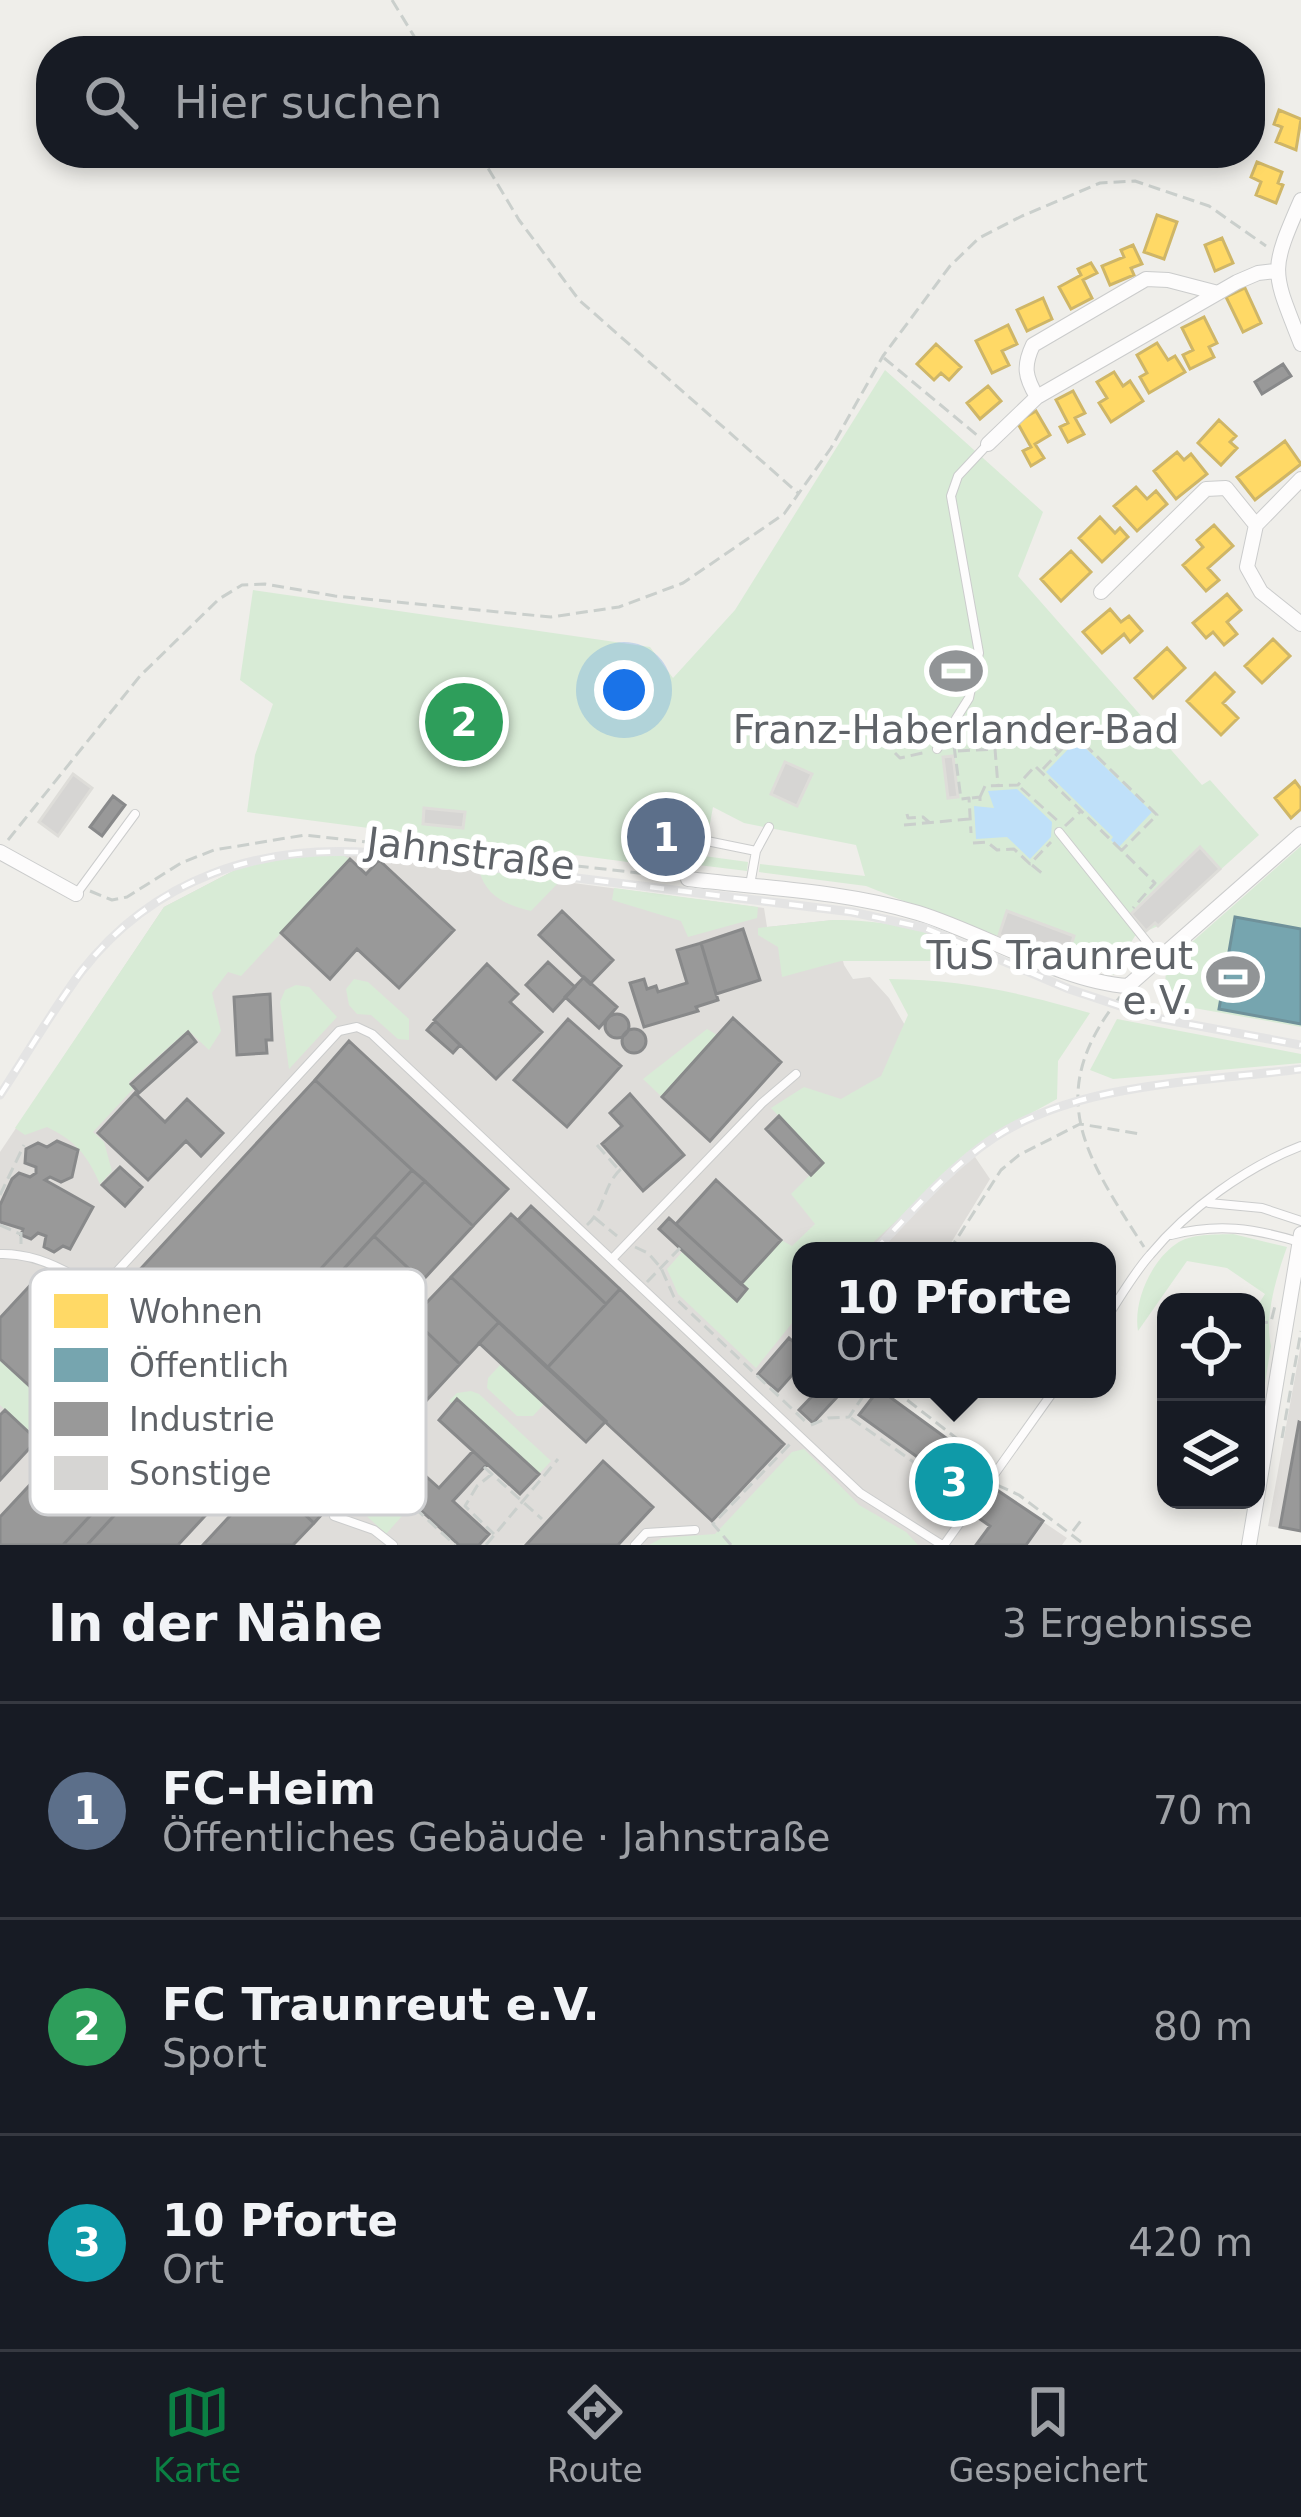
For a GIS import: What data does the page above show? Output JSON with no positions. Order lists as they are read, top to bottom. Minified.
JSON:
{"streets":{"path":["Jahnstraße"]},"places":{"sports":["Franz-Haberlander-Bad","TuS Traunreut e.V."]},"legend":["Wohnen","Öffentlich","Industrie","Sonstige"],"page":{"search":"Hier suchen","pins":["2","1","3"],"popup":["10 Pforte","Ort"],"heading":["In der Nähe","3 Ergebnisse"],"list":[{"mark":"1","name":"FC-Heim","note":"Öffentliches Gebäude · Jahnstraße","value":"70 m"},{"mark":"2","name":"FC Traunreut e.V.","note":"Sport","value":"80 m"},{"mark":"3","name":"10 Pforte","note":"Ort","value":"420 m"}],"nav":["Karte","Route","Gespeichert"]}}
